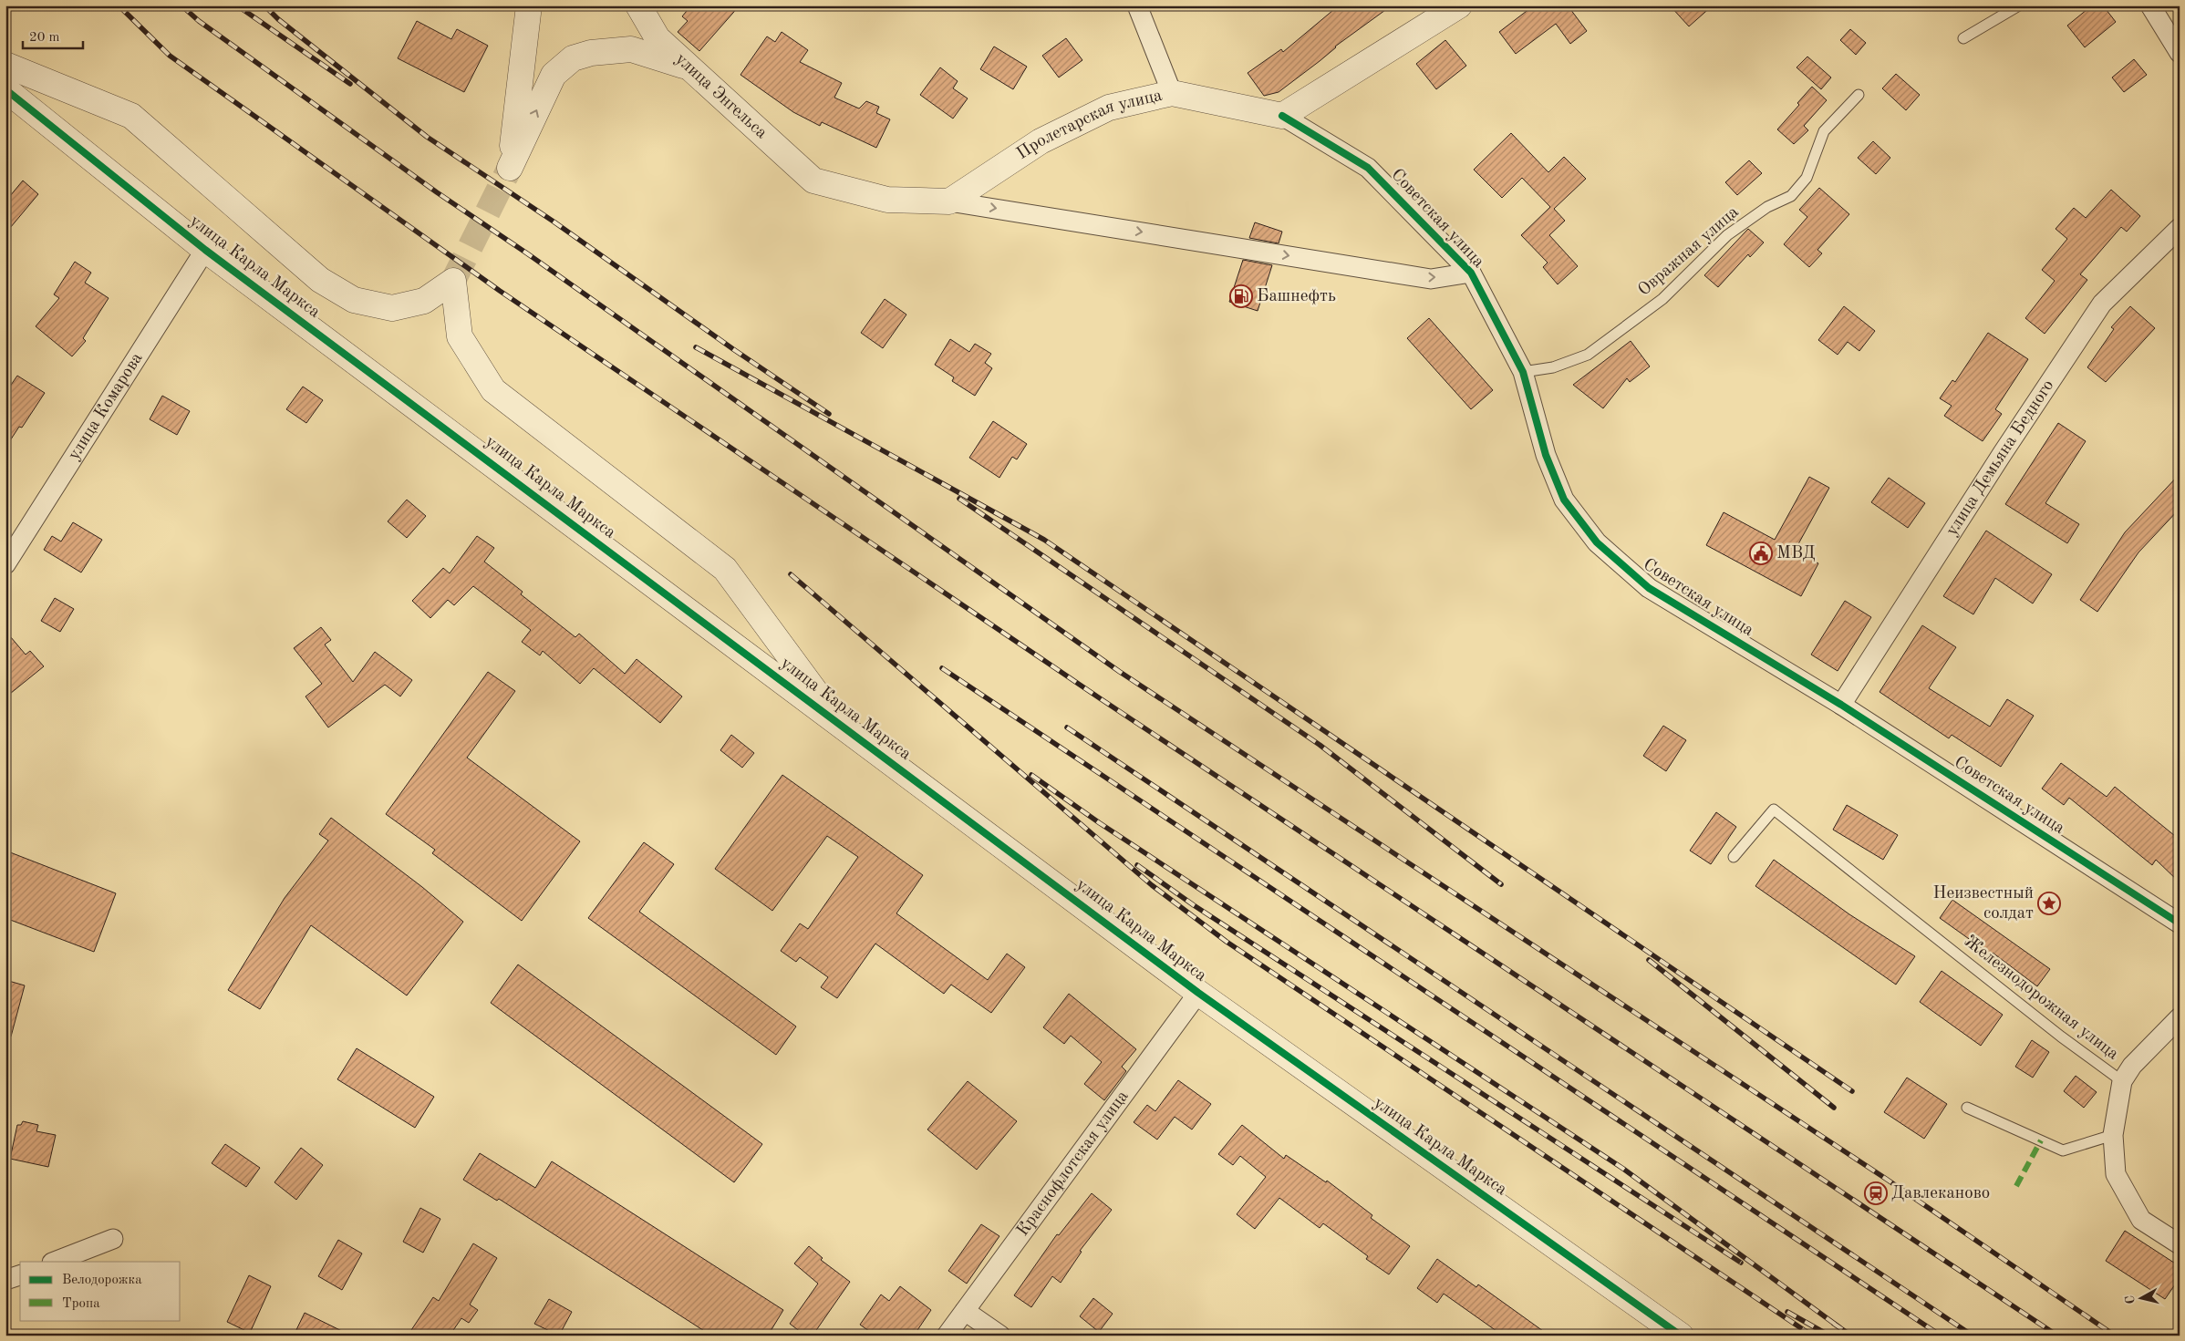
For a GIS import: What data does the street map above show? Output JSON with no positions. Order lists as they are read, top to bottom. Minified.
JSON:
{"streets":{"street":["улица Энгельса","Пролетарская улица","Советская улица","улица Карла Маркса","улица Комарова","улица Демьяна Бедного","Краснофлотская улица"],"lane":["Овражная улица","Железнодорожная улица"]},"crossings":[["улица Энгельса","Пролетарская улица"],["Пролетарская улица","Советская улица"],["Советская улица","Овражная улица"],["Советская улица","улица Демьяна Бедного"],["улица Карла Маркса","улица Комарова"],["улица Карла Маркса","Краснофлотская улица"]],"places":{"fuel station":["Башнефть"],"public building":["МВД"],"place":["Неизвестный солдат"],"station":["Давлеканово"]},"legend":["Велодорожка","Тропа"],"scale_bar":"20 m","north":"left"}
